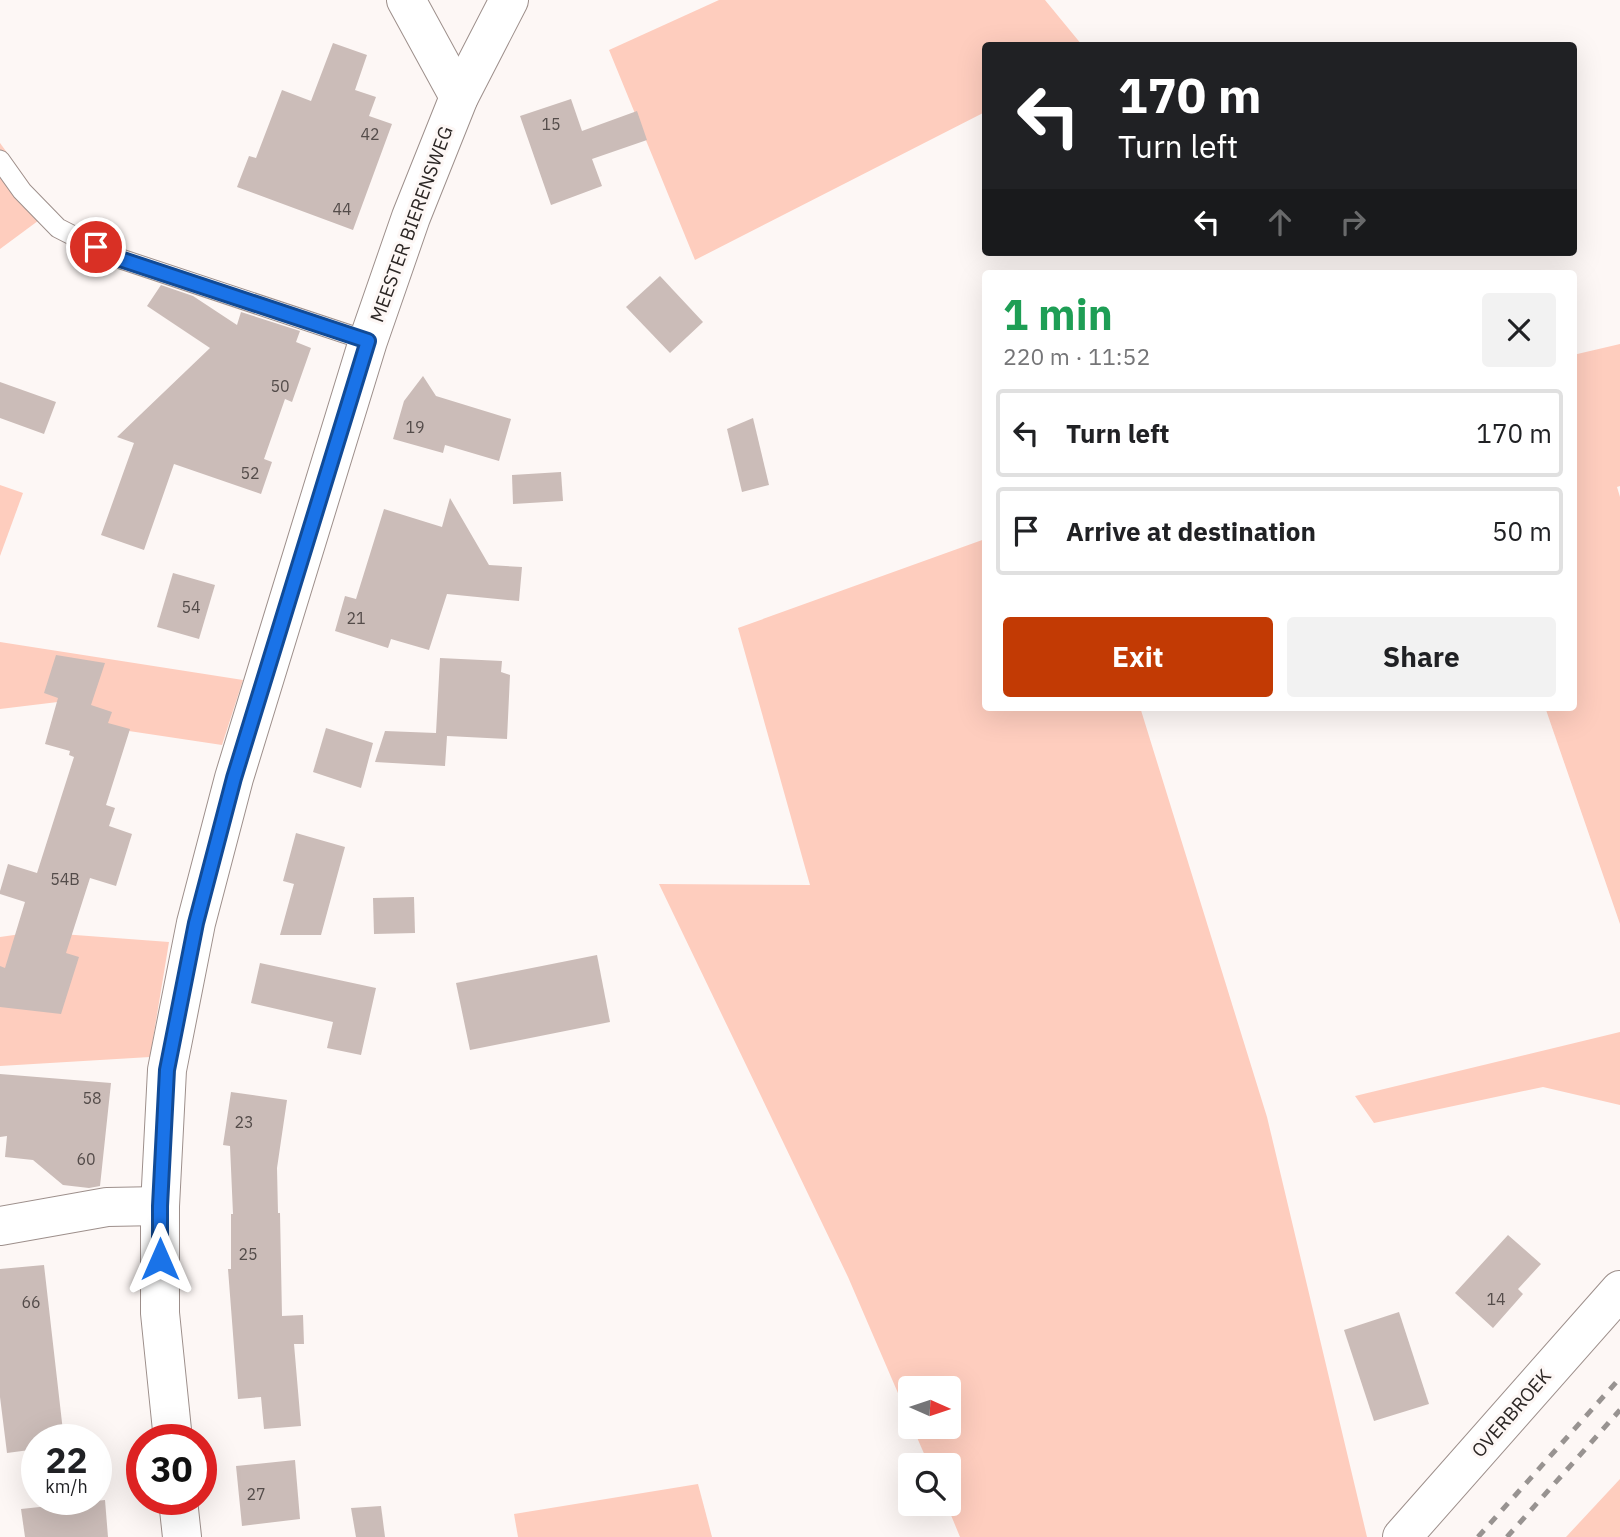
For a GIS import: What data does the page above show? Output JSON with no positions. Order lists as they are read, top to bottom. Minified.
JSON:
{"streets":{"street":["MEESTER BIERENSWEG","OVERBROEK"]},"house_numbers":["15","42","44","50","19","52","54","21","54B","58","23","60","25","14","66","27"],"north":"right","page":{"turn":["170 m","Turn left"],"heading":["1 min","220 m · 11:52"],"list":[{"name":"Turn left","value":"170 m"},{"name":"Arrive at destination","value":"50 m"}],"buttons":["Exit","Share"],"speed":"22 km/h","limit":"30"}}
